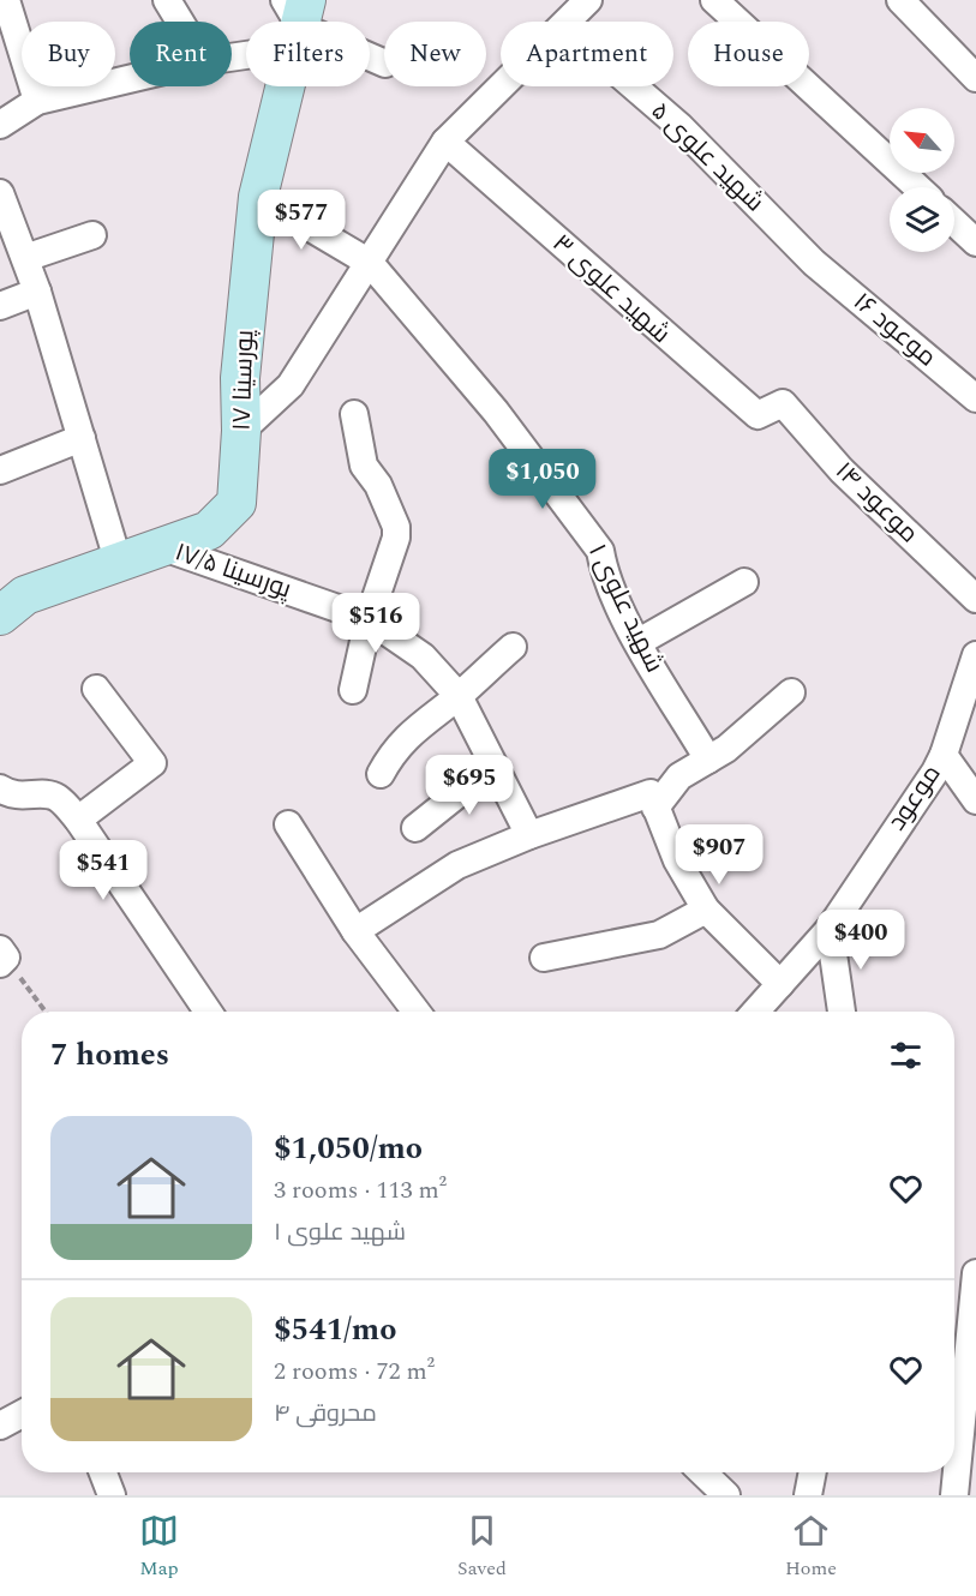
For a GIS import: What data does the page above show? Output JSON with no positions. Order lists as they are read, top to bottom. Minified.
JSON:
{"streets":{"street":["شهید علوی ۵","شهید علوی ۳","موعود ۱۶","پورسینا ۱۷","موعود ۱۴","پورسینا ۱۷/۵","شهید علوی ۱","موعود"]},"crossings":[["شهید علوی ۵","موعود ۱۶"],["شهید علوی ۳","موعود ۱۴"],["پورسینا ۱۷","پورسینا ۱۷/۵"],["پورسینا ۱۷","شهید علوی ۱"]],"north":"top left","page":{"chip":["Buy","Rent","Filters","New","Apartment","House"],"price":["$577","$1,050","$516","$695","$907","$541","$400"],"heading":"7 homes","list":[{"name":"$1,050/mo","note":"3 rooms · 113 m² · شهید علوی ۱"},{"name":"$541/mo","note":"2 rooms · 72 m² · محروقی ۴"}],"tabs":["Map","Saved","Home"]}}
